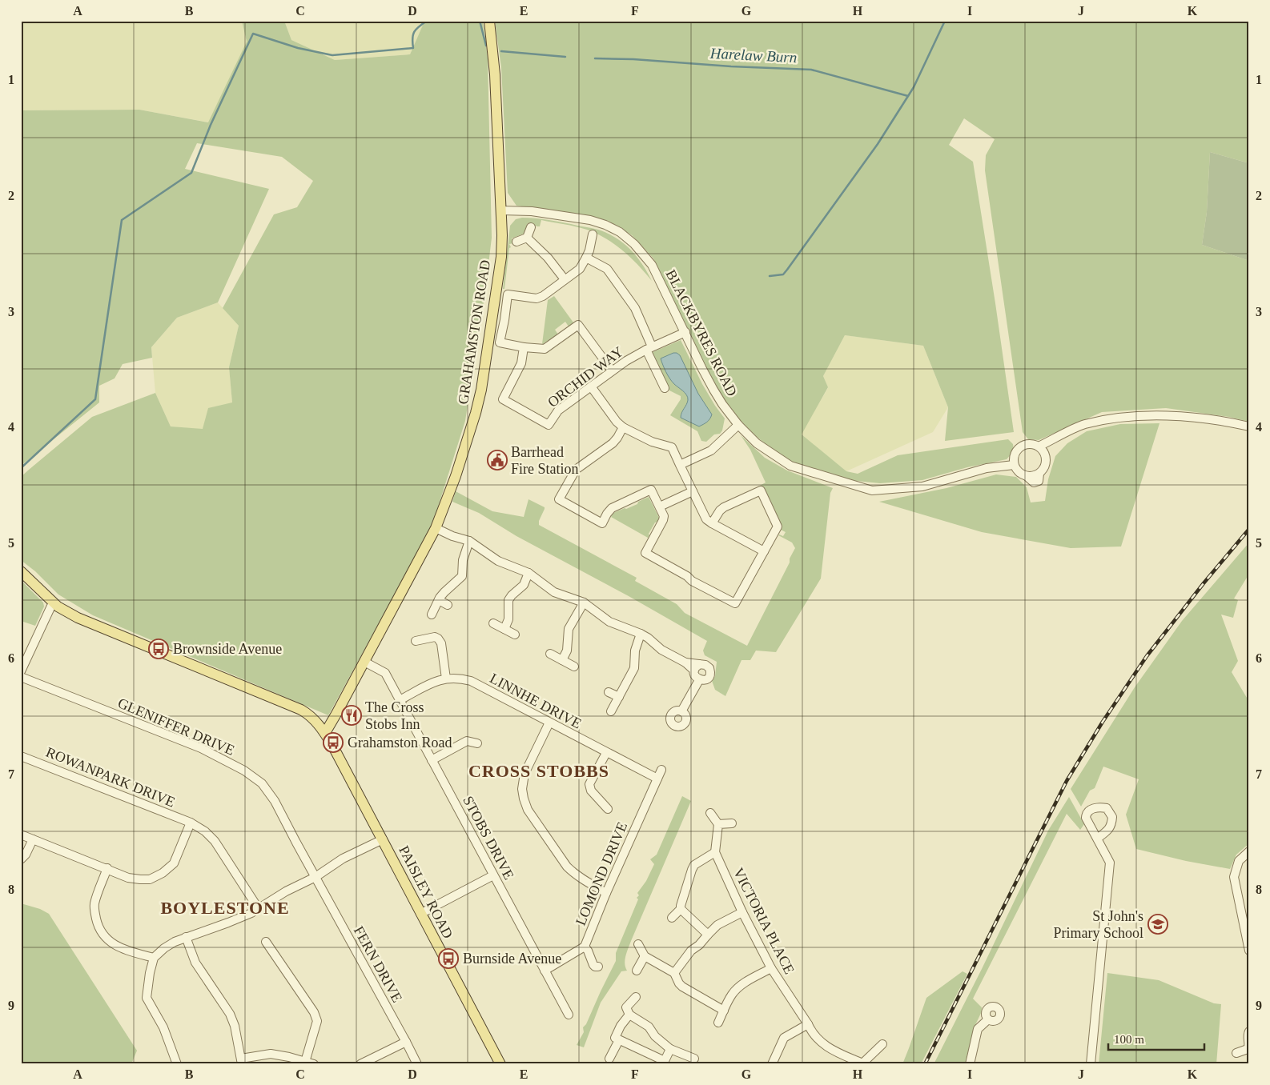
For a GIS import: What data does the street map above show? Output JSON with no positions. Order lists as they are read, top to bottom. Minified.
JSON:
{"streets":{"main road":["GRAHAMSTON ROAD","PAISLEY ROAD"],"street":["BLACKBYRES ROAD","ORCHID WAY","LINNHE DRIVE","GLENIFFER DRIVE","ROWANPARK DRIVE","STOBS DRIVE","LOMOND DRIVE","VICTORIA PLACE","FERN DRIVE"]},"crossings":[["GRAHAMSTON ROAD","BLACKBYRES ROAD"],["GRAHAMSTON ROAD","STOBS DRIVE"],["GRAHAMSTON ROAD","PAISLEY ROAD"],["BLACKBYRES ROAD","ORCHID WAY"],["LINNHE DRIVE","STOBS DRIVE"],["LINNHE DRIVE","LOMOND DRIVE"],["GLENIFFER DRIVE","FERN DRIVE"],["STOBS DRIVE","LOMOND DRIVE"]],"districts":["CROSS STOBBS","BOYLESTONE"],"water":["Harelaw Burn"],"places":{"public building":["Barrhead Fire Station"],"bus stop":["Brownside Avenue","Grahamston Road","Burnside Avenue"],"restaurant":["The Cross Stobs Inn"],"school or university":["St John's Primary School"]},"scale_bar":"100 m","grid":{"columns":["A","B","C","D","E","F","G","H","I","J","K"],"rows":["1","2","3","4","5","6","7","8","9"]}}
